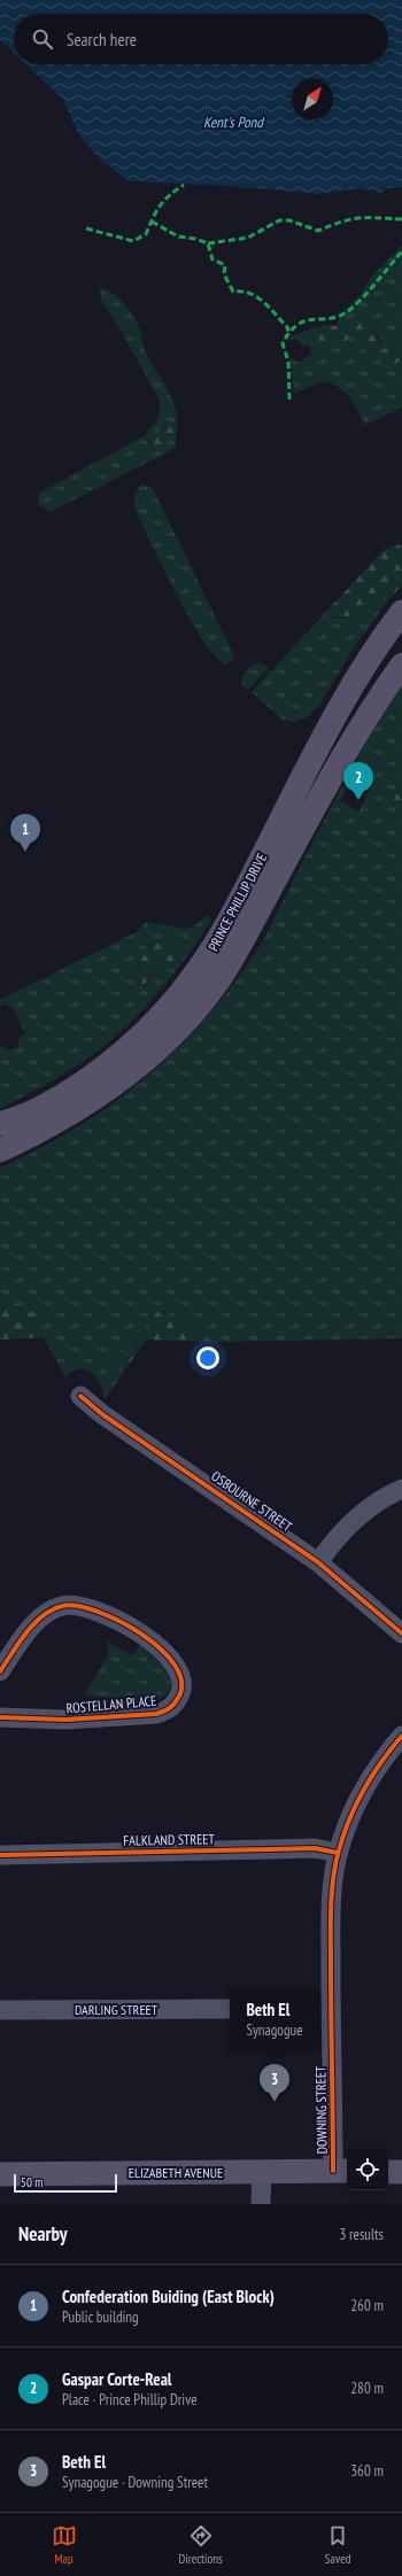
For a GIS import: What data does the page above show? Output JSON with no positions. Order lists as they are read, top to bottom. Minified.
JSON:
{"streets":{"main road":["PRINCE PHILLIP DRIVE","ELIZABETH AVENUE"],"street":["OSBOURNE STREET","ROSTELLAN PLACE","FALKLAND STREET","DARLING STREET","DOWNING STREET"]},"crossings":[["FALKLAND STREET","DOWNING STREET"],["DOWNING STREET","ELIZABETH AVENUE"]],"water":["Kent's Pond"],"scale_bar":"50 m","north":"top right","page":{"search":"Search here","pins":["2","1","3"],"popup":["Beth El","Synagogue"],"scale":"50 m","heading":["Nearby","3 results"],"list":[{"mark":"1","name":"Confederation Buiding (East Block)","note":"Public building","value":"260 m"},{"mark":"2","name":"Gaspar Corte-Real","note":"Place · Prince Phillip Drive","value":"280 m"},{"mark":"3","name":"Beth El","note":"Synagogue · Downing Street","value":"360 m"}],"nav":["Map","Directions","Saved"]}}
